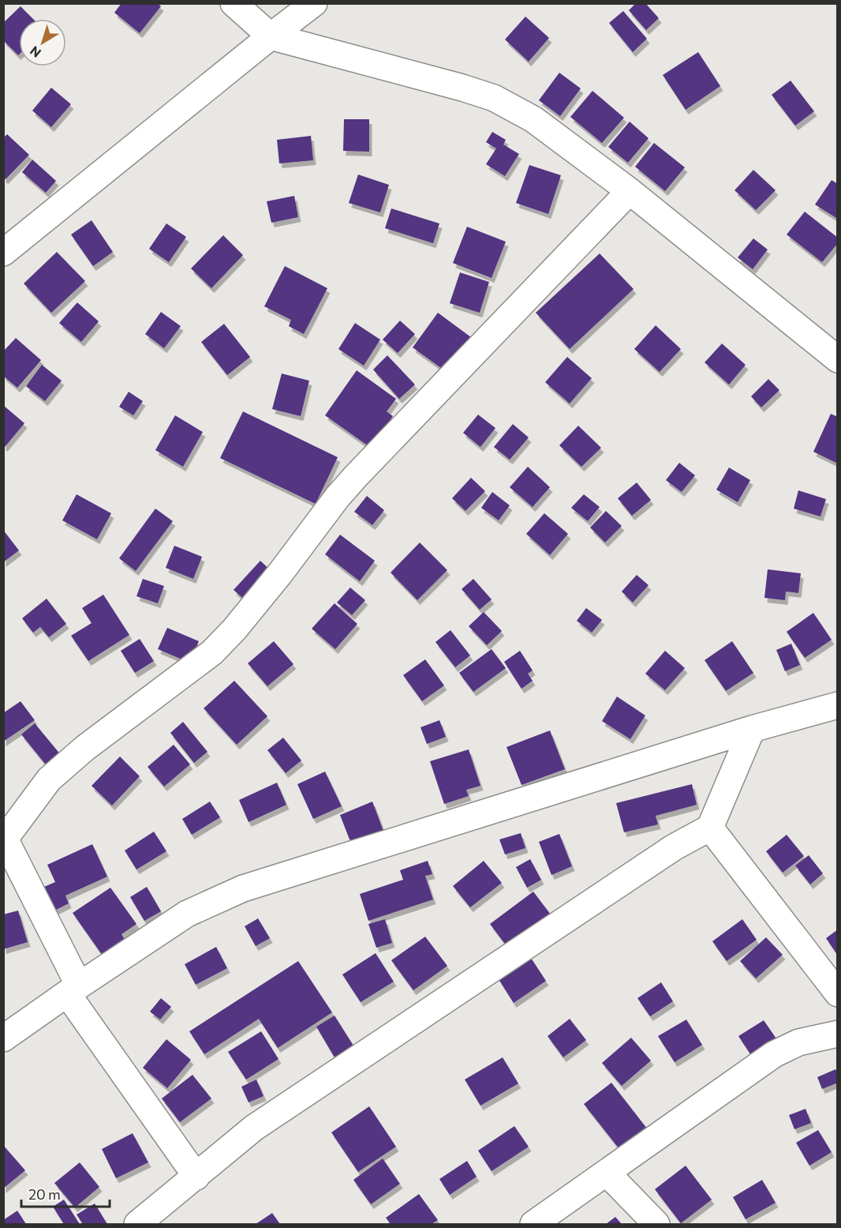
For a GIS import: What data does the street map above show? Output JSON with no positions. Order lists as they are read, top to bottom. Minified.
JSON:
{"scale_bar":"20 m","north":"bottom left"}
